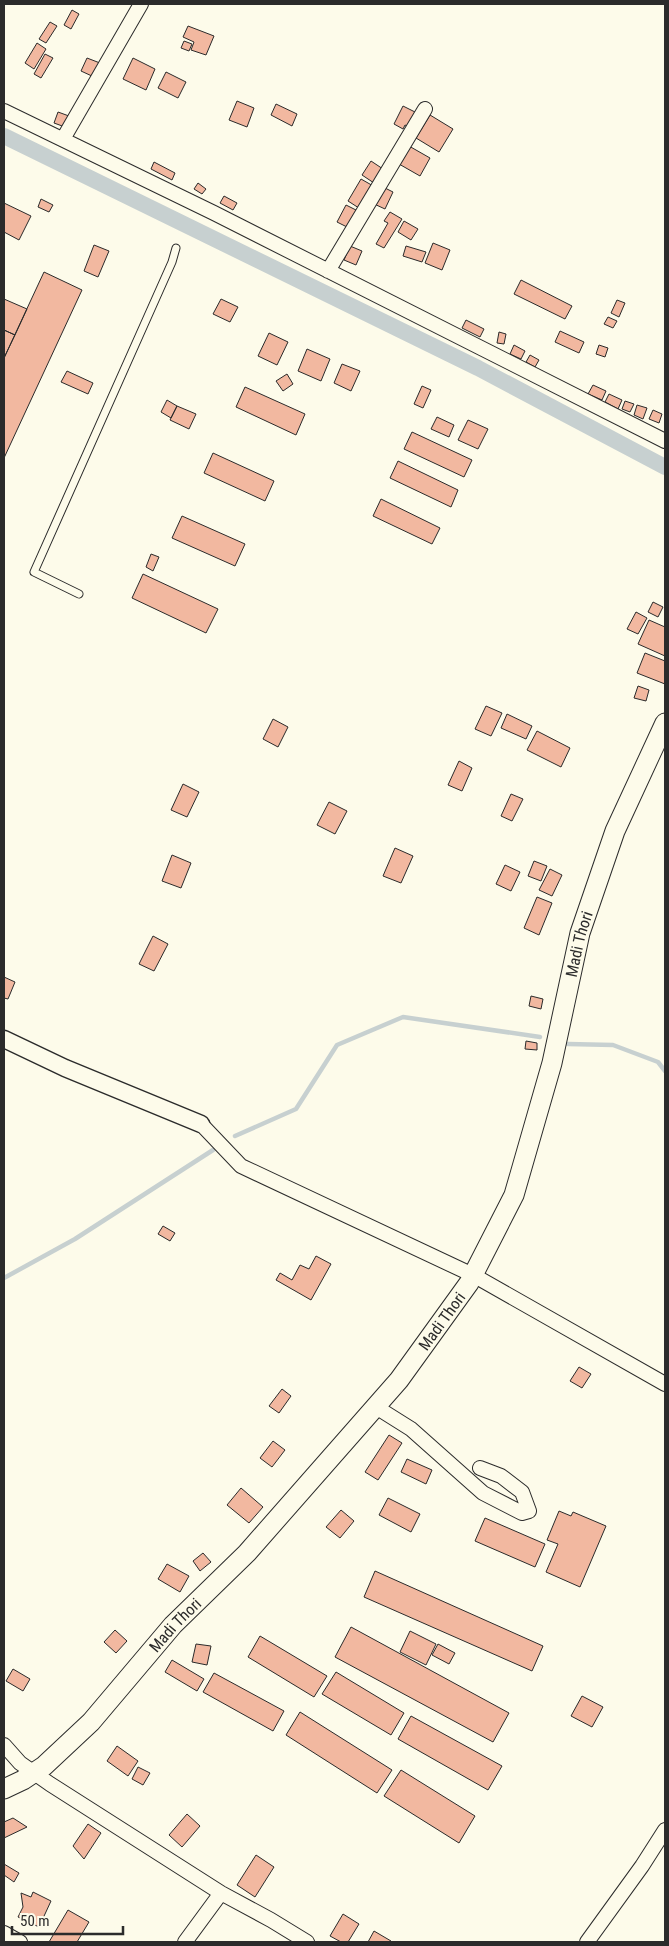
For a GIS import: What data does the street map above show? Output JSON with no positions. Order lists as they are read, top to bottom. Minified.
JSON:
{"streets":{"main road":["Madi Thori"]},"scale_bar":"50 m"}
